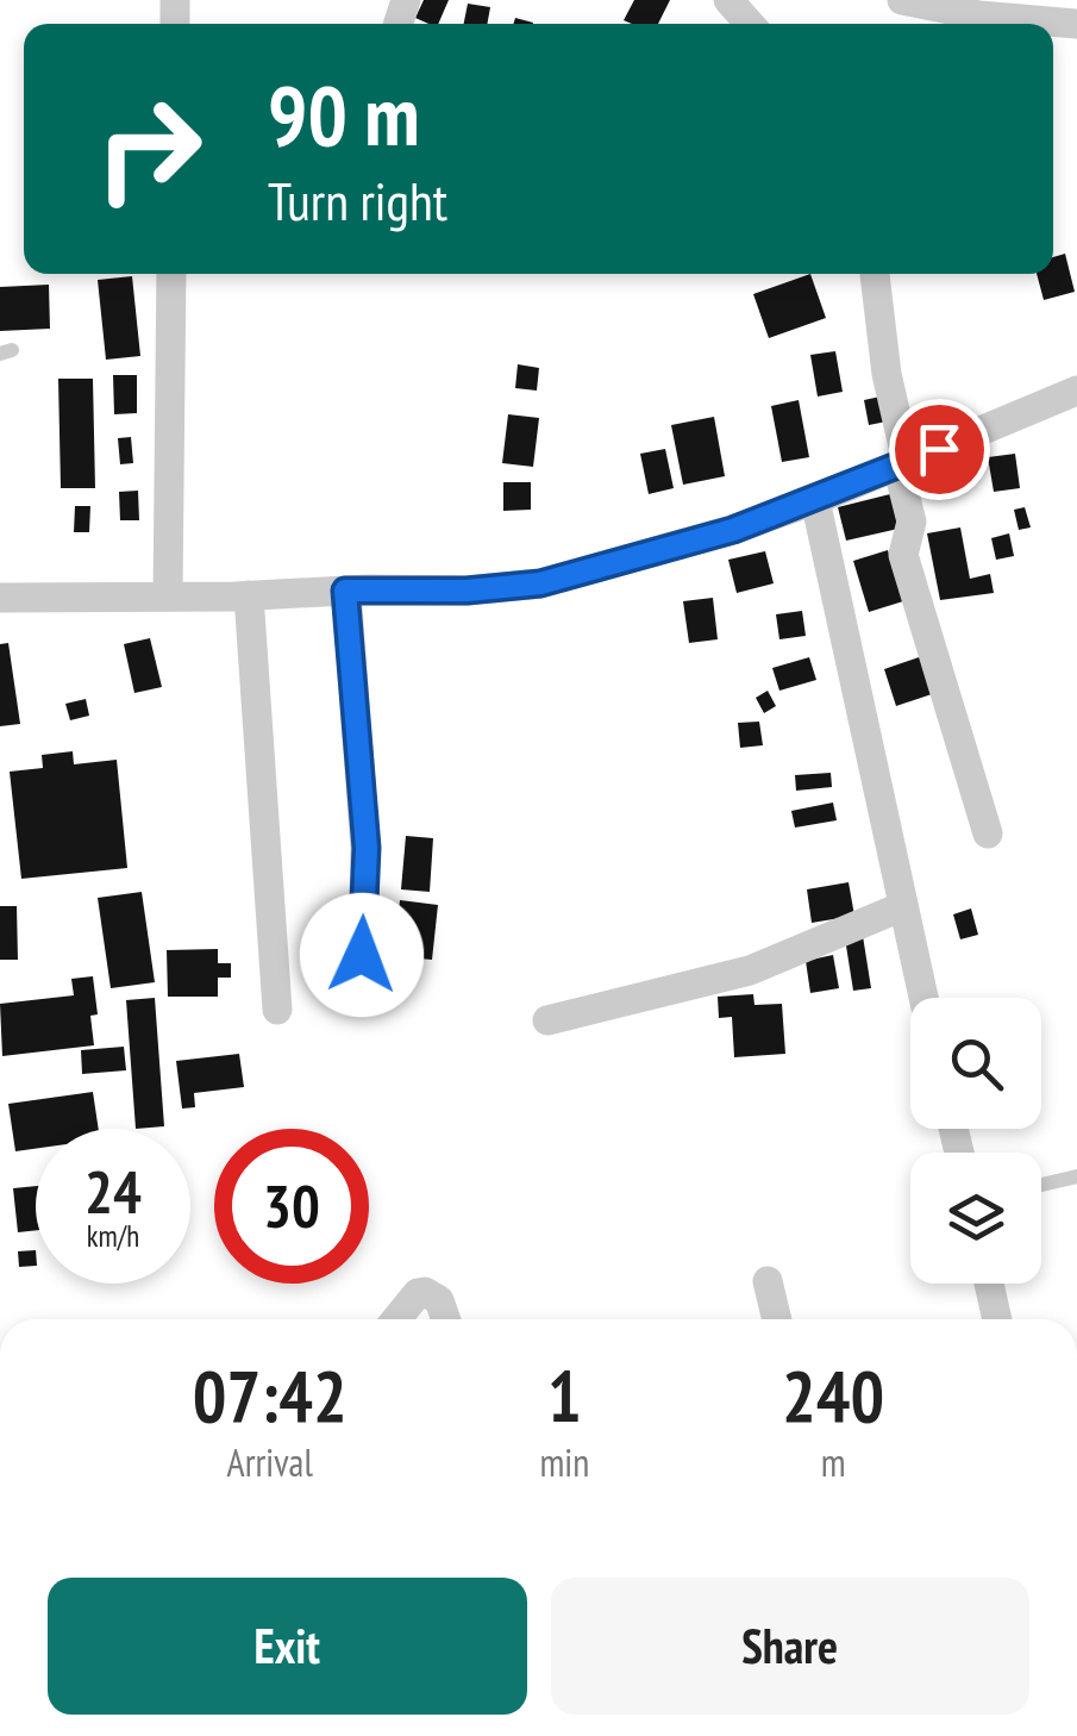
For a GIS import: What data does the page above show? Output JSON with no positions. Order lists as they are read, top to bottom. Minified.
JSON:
{"page":{"turn":["90 m","Turn right"],"speed":"24 km/h","limit":"30","eta":["07:42","Arrival","1","min","240","m"],"buttons":["Exit","Share"]}}
